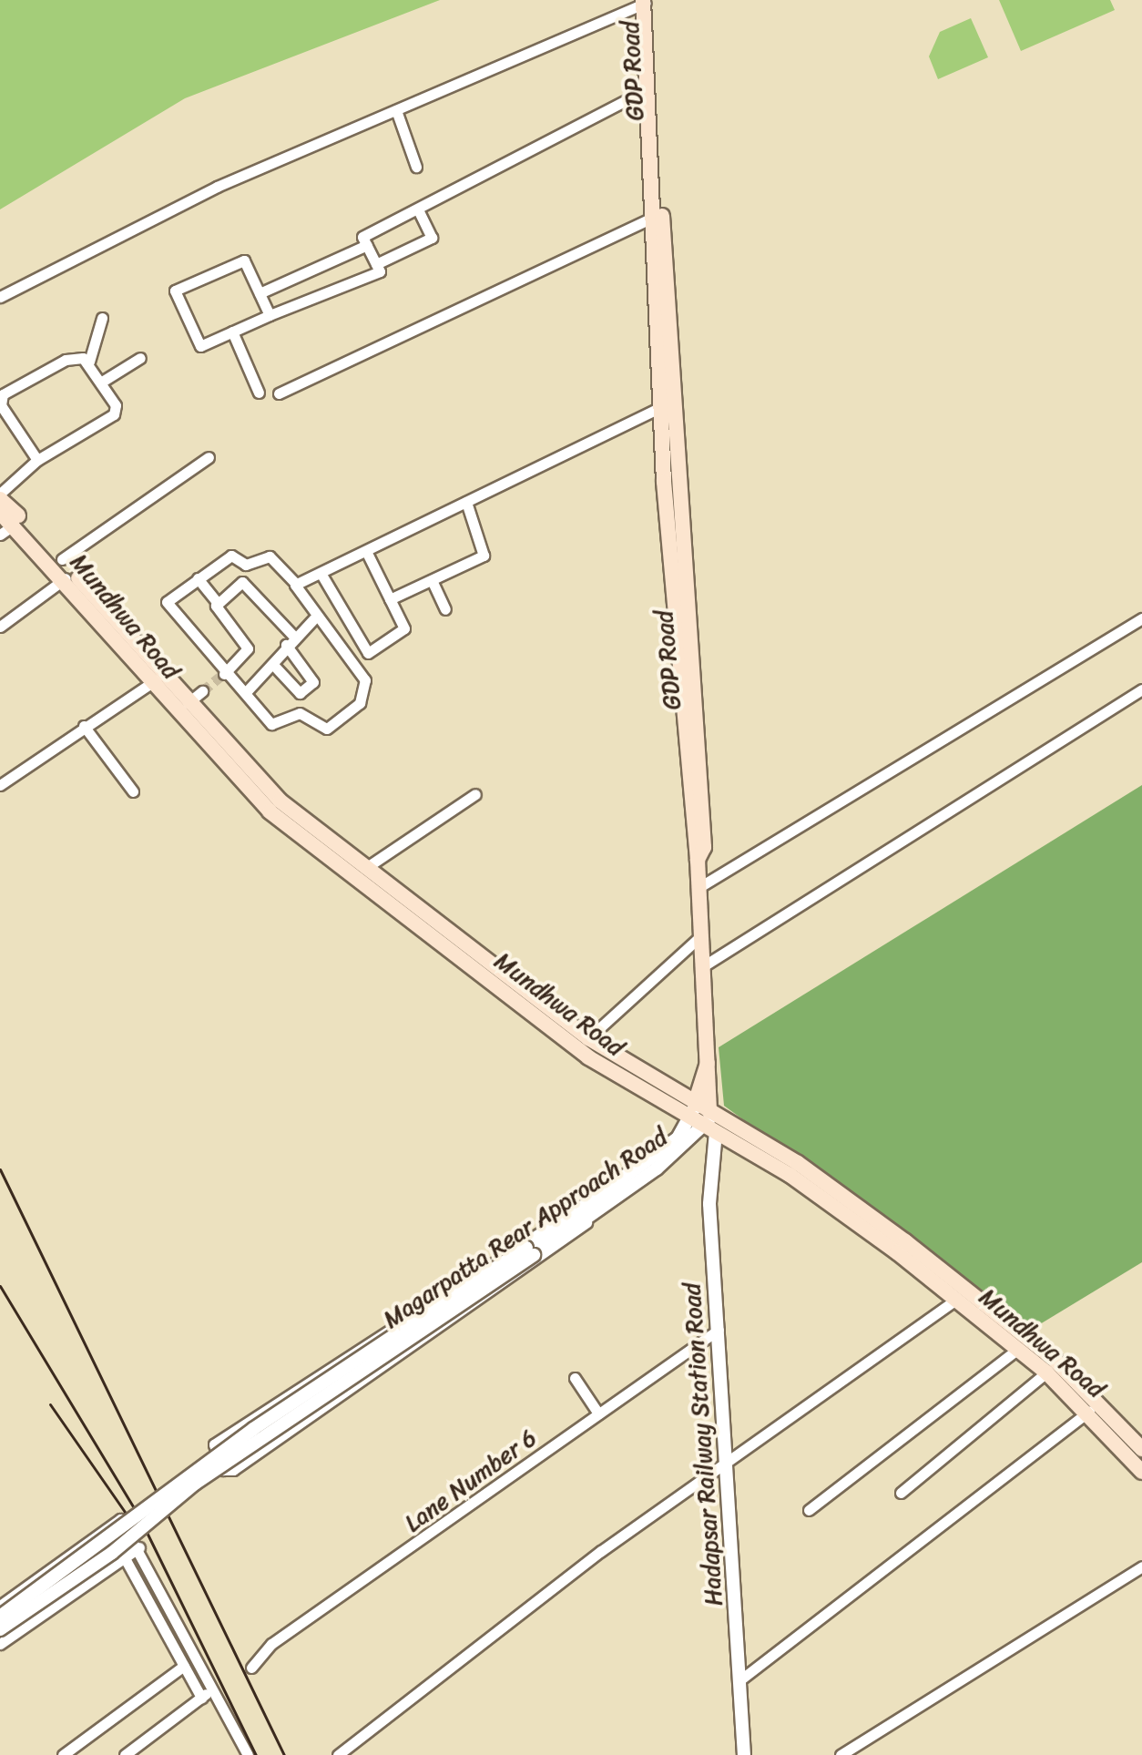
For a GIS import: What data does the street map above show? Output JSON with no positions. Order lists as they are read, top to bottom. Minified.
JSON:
{"streets":{"main road":["GDP Road","Mundhwa Road","Magarpatta Rear Approach Road"],"street":["Hadapsar Railway Station Road","Lane Number 6"]},"crossings":[["GDP Road","Magarpatta Rear Approach Road"],["Mundhwa Road","Magarpatta Rear Approach Road"],["Mundhwa Road","Hadapsar Railway Station Road"],["Magarpatta Rear Approach Road","Hadapsar Railway Station Road"],["Hadapsar Railway Station Road","Lane Number 6"]]}
